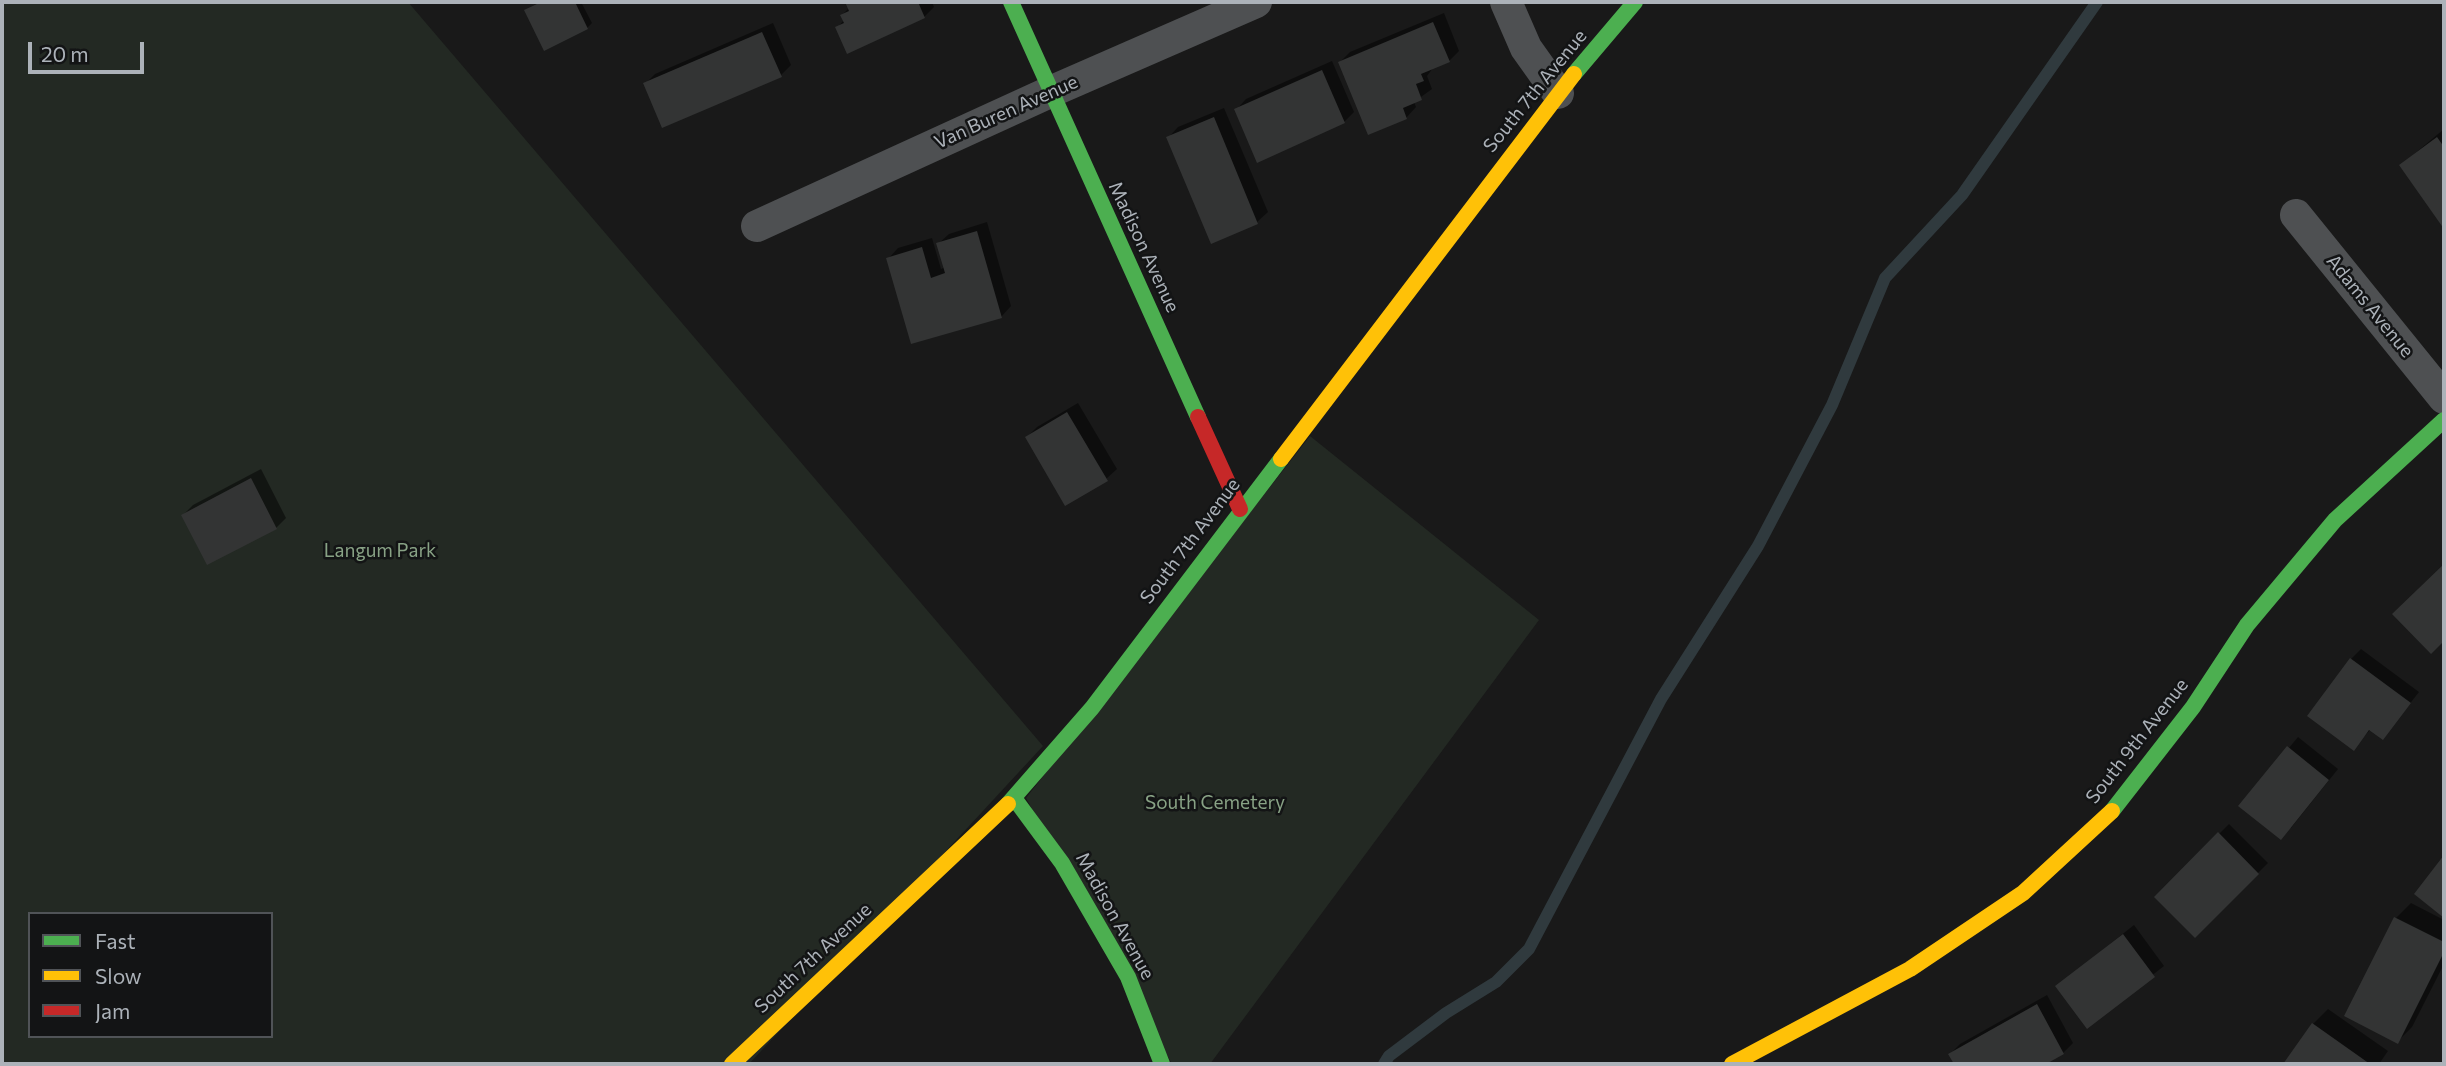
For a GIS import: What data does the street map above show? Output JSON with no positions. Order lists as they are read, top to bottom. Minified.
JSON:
{"streets":{"street":["South 7th Avenue","Van Buren Avenue","Madison Avenue","Adams Avenue","South 9th Avenue"]},"crossings":[["South 7th Avenue","Madison Avenue"],["Van Buren Avenue","Madison Avenue"]],"parks":["Langum Park","South Cemetery"],"legend":["Fast","Slow","Jam"],"scale_bar":"20 m"}
